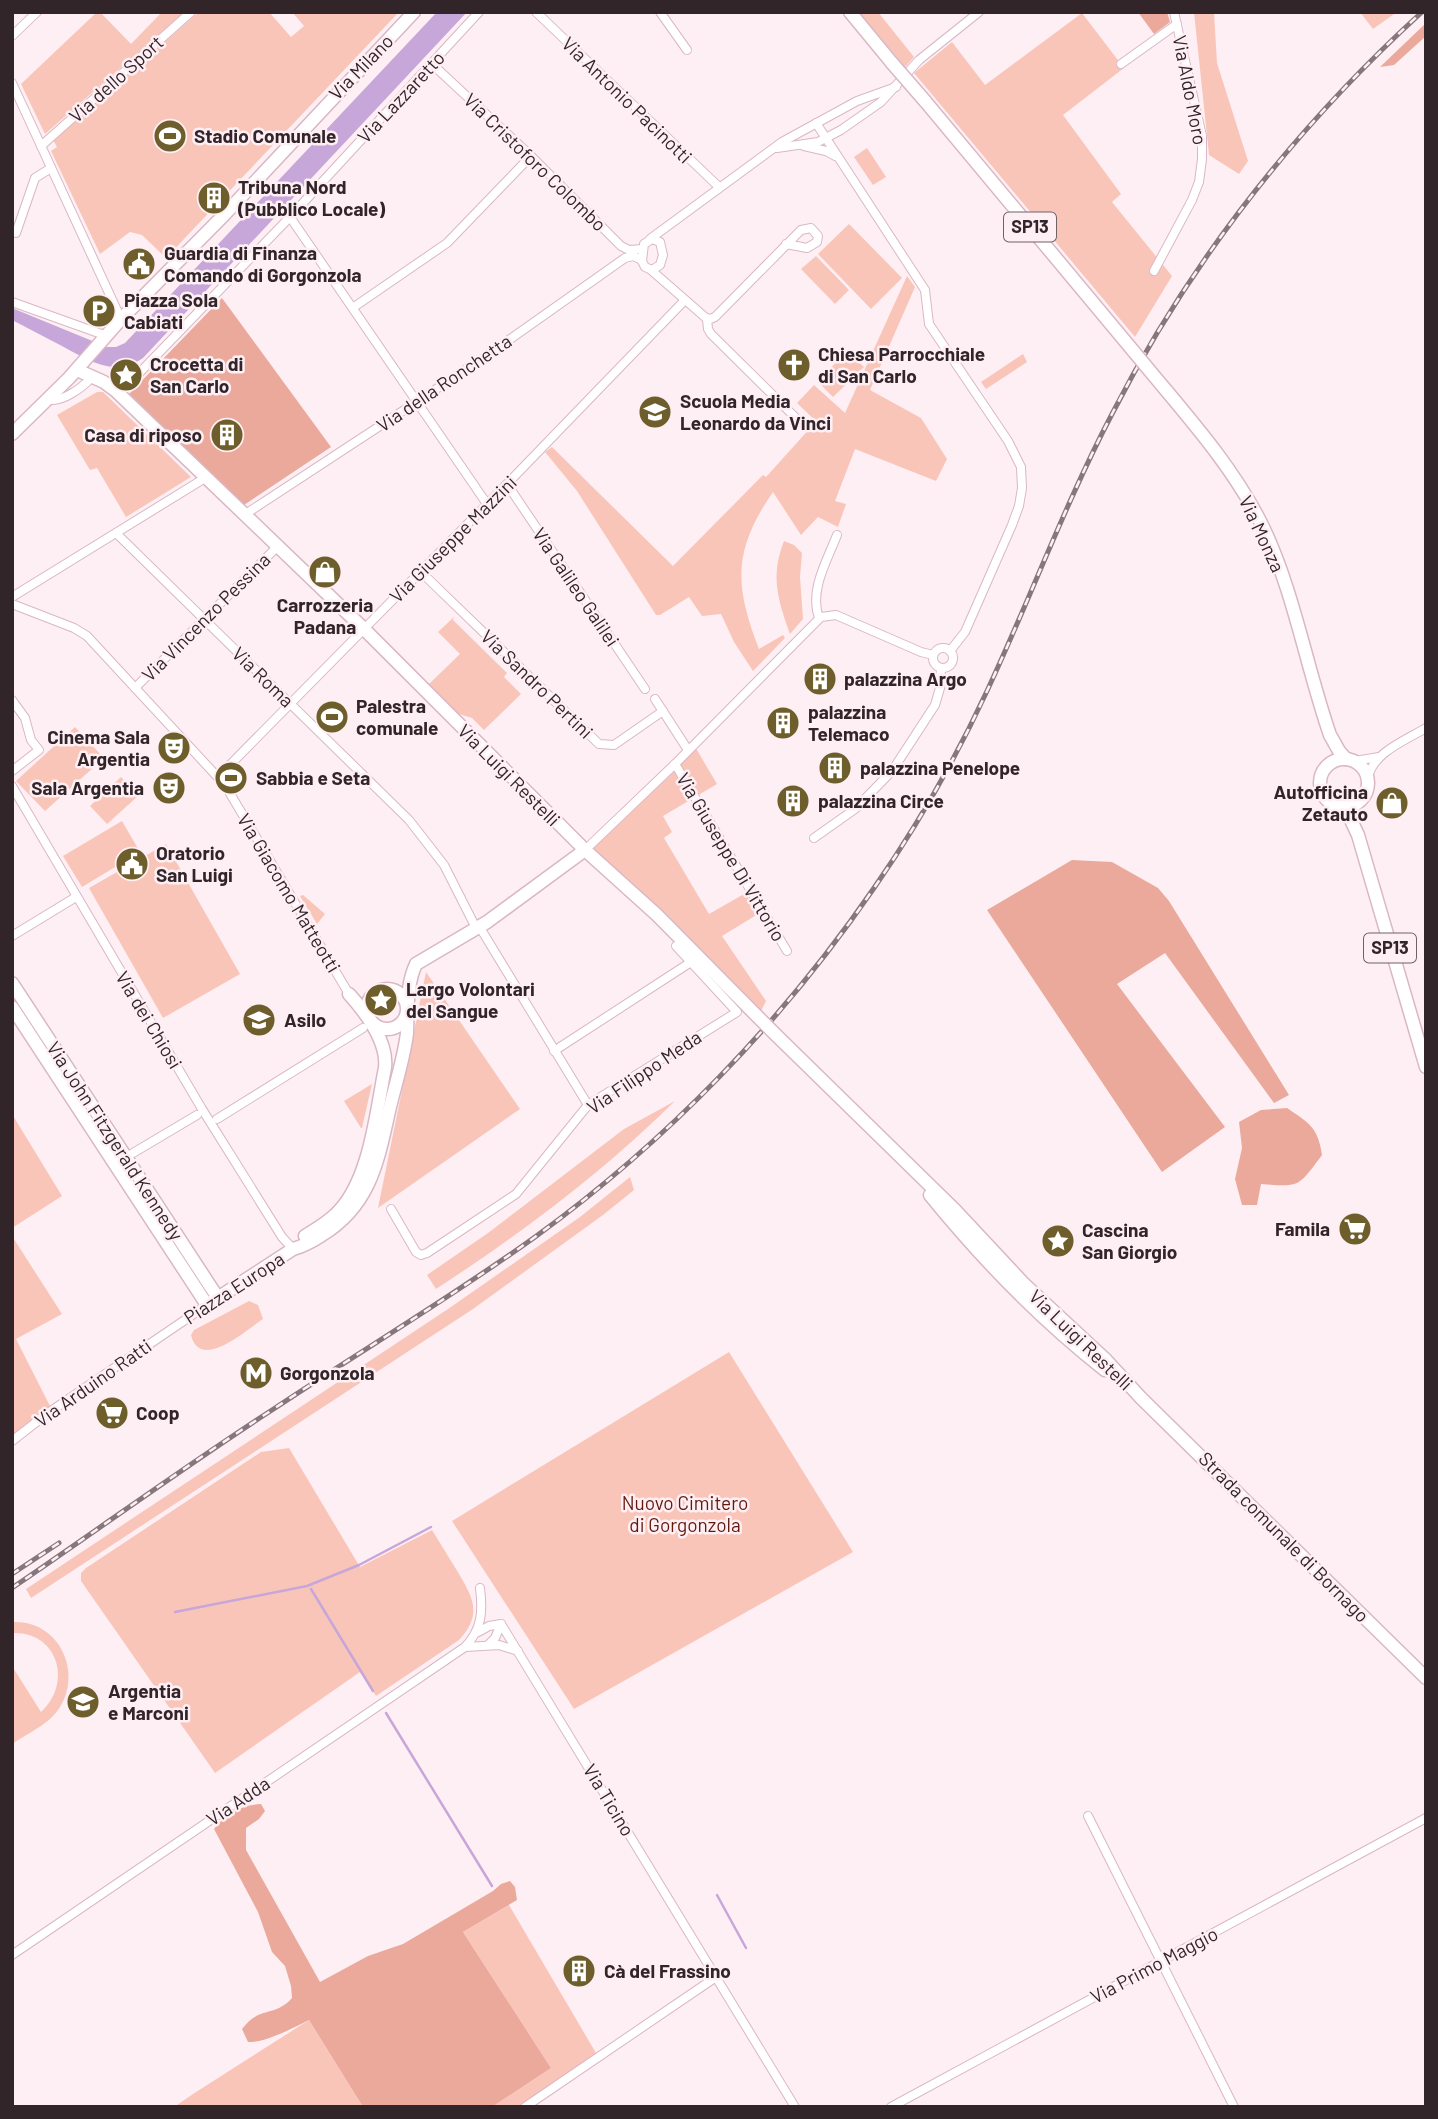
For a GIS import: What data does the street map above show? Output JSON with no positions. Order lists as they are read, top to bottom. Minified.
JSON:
{"streets":{"street":["Via Milano","Via dello Sport","Via Aldo Moro","Via Lazzaretto","Via Antonio Pacinotti","Via Cristoforo Colombo","SP13","Via della Ronchetta","Via Monza","Via Giuseppe Mazzini","Via Galileo Galilei","Via Vincenzo Pessina","Via Roma","Via Sandro Pertini","Via Luigi Restelli","Via Giuseppe Di Vittorio","Via Giacomo Matteotti","Via dei Chiosi","Via Filippo Meda","Via John Fitzgerald Kennedy","Piazza Europa","Via Arduino Ratti","Strada comunale di Bornago","Via Ticino","Via Adda","Via Primo Maggio"]},"crossings":[["Via Milano","Via Luigi Restelli"],["Via Lazzaretto","Via Cristoforo Colombo"],["Via Lazzaretto","Via Luigi Restelli"],["Via Cristoforo Colombo","Via della Ronchetta"],["Via della Ronchetta","Via Luigi Restelli"],["Via Giuseppe Mazzini","Via Galileo Galilei"],["Via Giuseppe Mazzini","Via Roma"],["Via Giuseppe Mazzini","Via Sandro Pertini"],["Via Giuseppe Mazzini","Via Luigi Restelli"],["Via Giuseppe Mazzini","Via Giacomo Matteotti"],["Via Vincenzo Pessina","Via Roma"],["Via Vincenzo Pessina","Via Luigi Restelli"],["Via Vincenzo Pessina","Via Giacomo Matteotti"],["Via Roma","Via Giuseppe Di Vittorio"],["Via Roma","Via Filippo Meda"],["Via Luigi Restelli","Via Giuseppe Di Vittorio"],["Via Luigi Restelli","Strada comunale di Bornago"],["Via dei Chiosi","Piazza Europa"],["Via John Fitzgerald Kennedy","Piazza Europa"],["Piazza Europa","Via Arduino Ratti"],["Via Ticino","Via Adda"]],"parks":["Nuovo Cimitero di Gorgonzola"],"places":{"sports":["Stadio Comunale","Palestra comunale","Sabbia e Seta"],"building":["Tribuna Nord (Pubblico Locale)","Casa di riposo","palazzina Argo","palazzina Telemaco","palazzina Penelope","palazzina Circe","Cà del Frassino"],"public building":["Guardia di Finanza Comando di Gorgonzola","Oratorio San Luigi"],"parking":["Piazza Sola Cabiati"],"church":["Chiesa Parrocchiale di San Carlo"],"place":["Crocetta di San Carlo","Largo Volontari del Sangue","Cascina San Giorgio"],"school or university":["Scuola Media Leonardo da Vinci","Asilo","Argentia e Marconi"],"shop":["Carrozzeria Padana","Autofficina Zetauto"],"theatre":["Cinema Sala Argentia","Sala Argentia"],"supermarket":["Famila","Coop"],"metro station":["Gorgonzola"]}}
